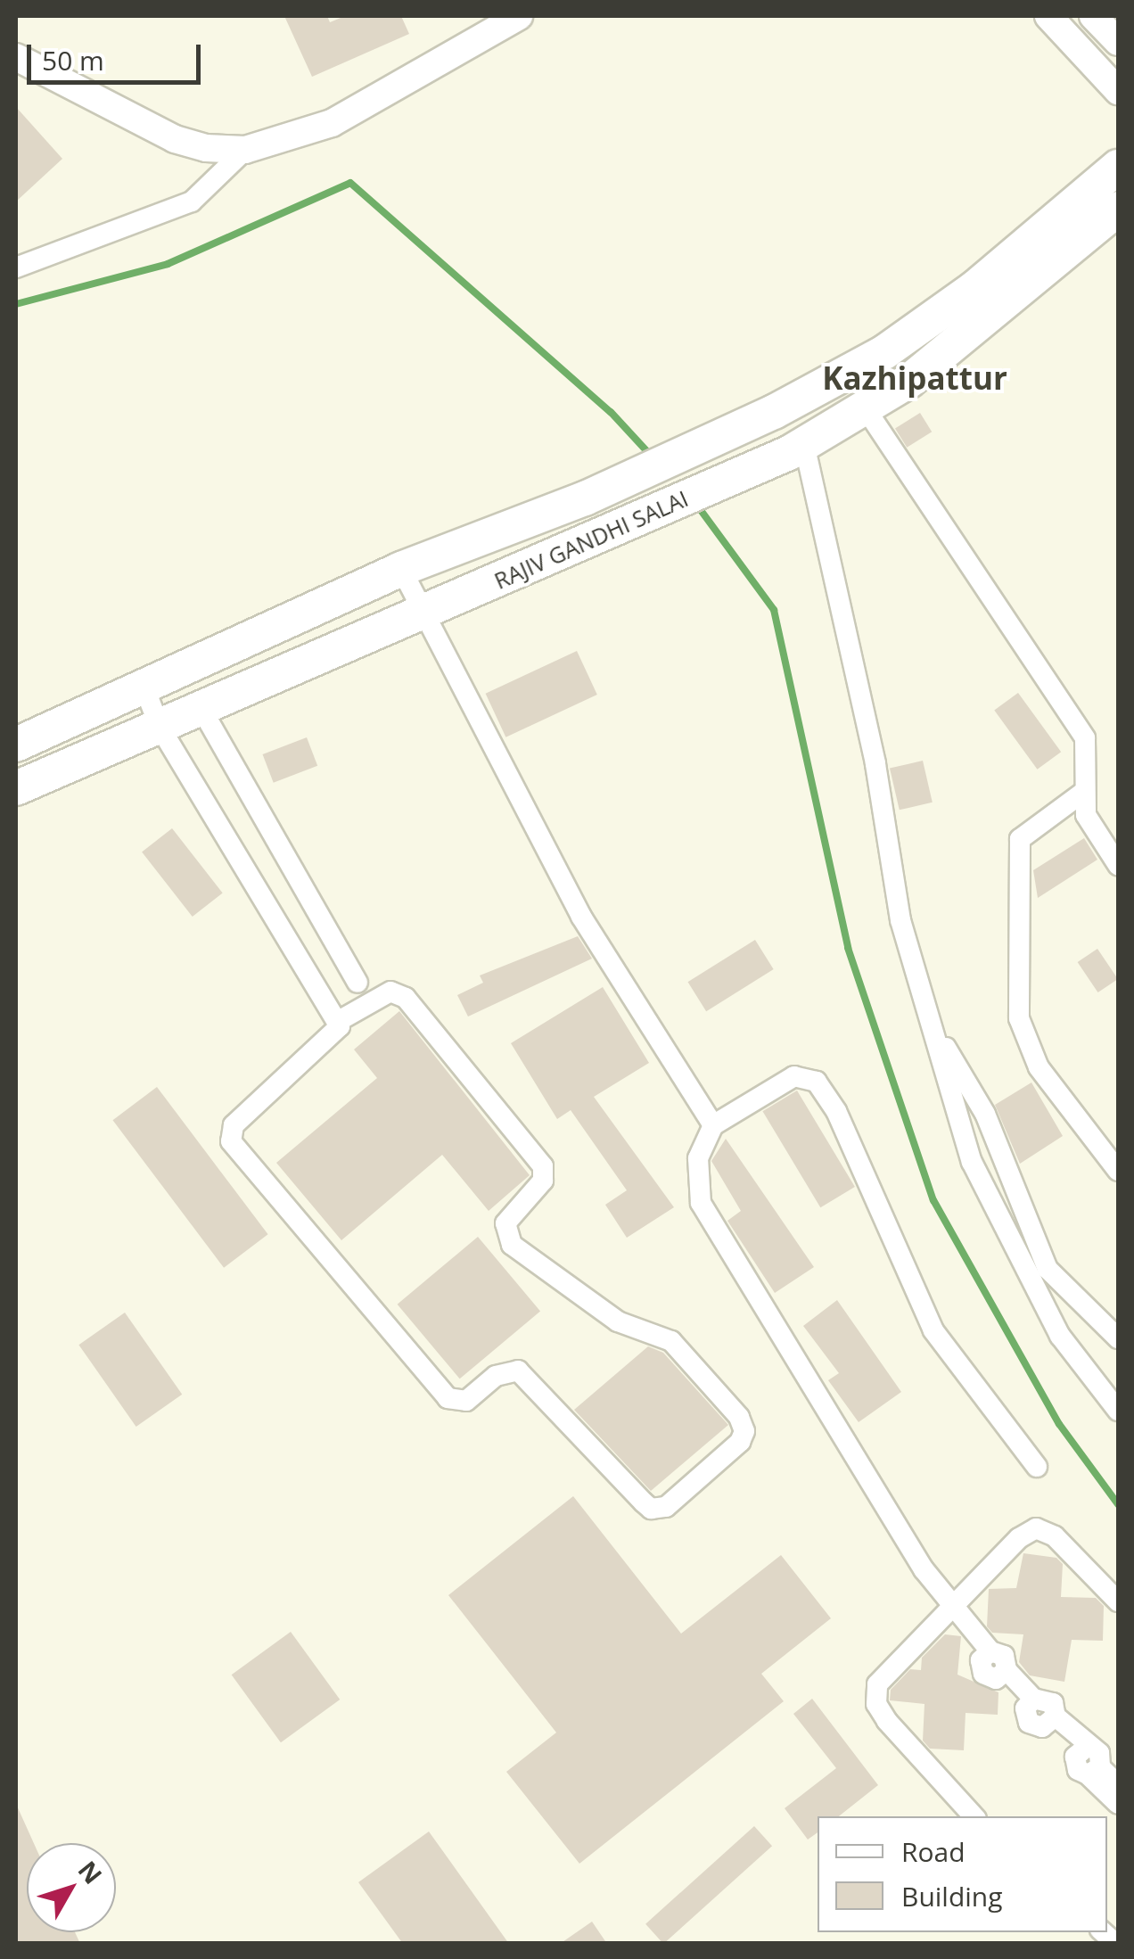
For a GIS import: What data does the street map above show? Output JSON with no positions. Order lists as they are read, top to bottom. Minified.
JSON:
{"streets":{"main road":["RAJIV GANDHI SALAI"]},"districts":["Kazhipattur"],"legend":["Road","Building"],"scale_bar":"50 m","north":"top right"}
